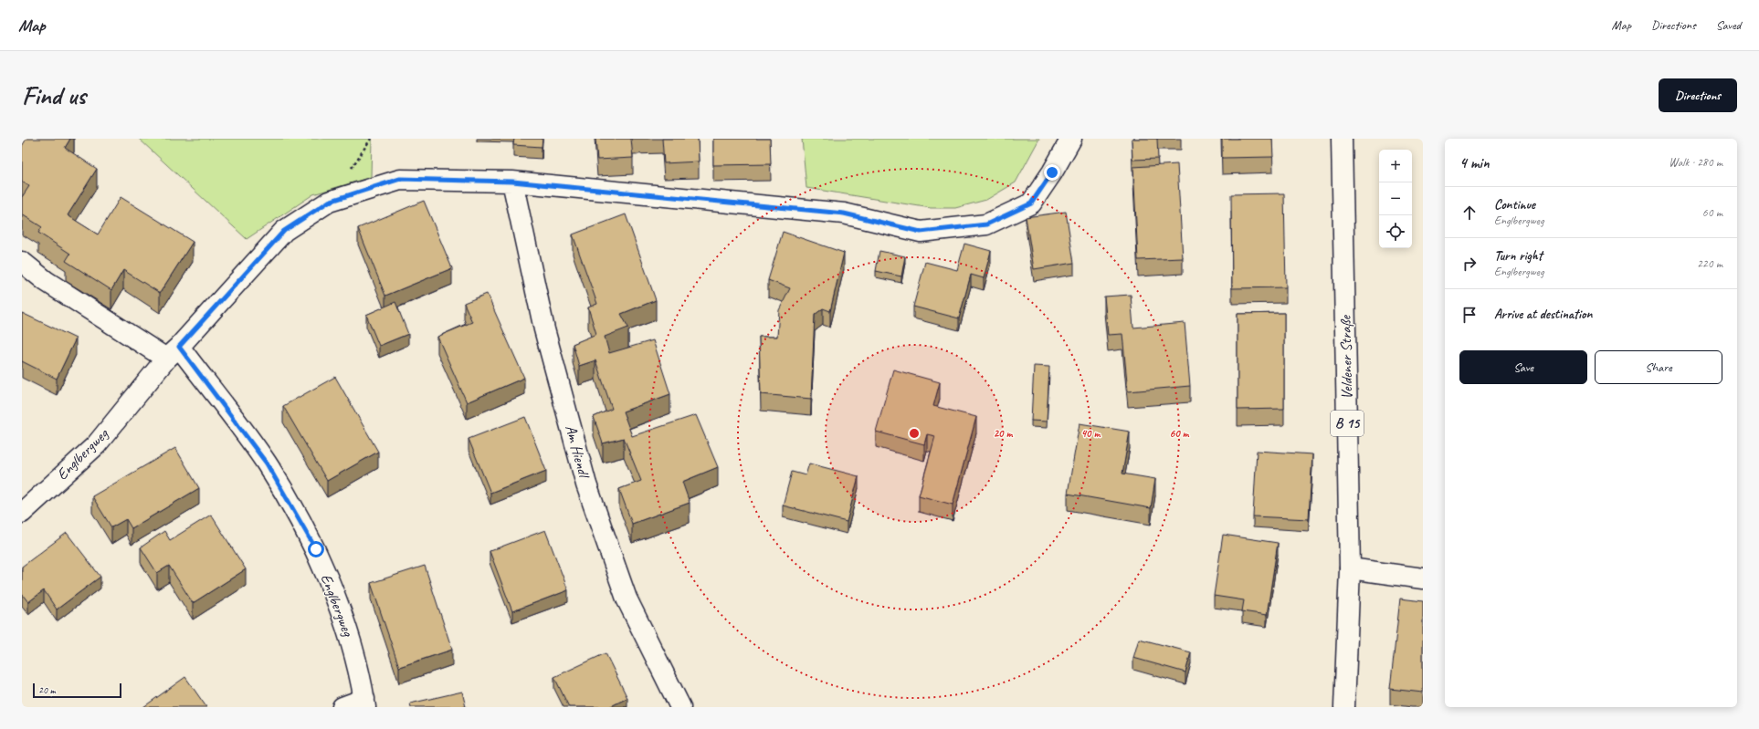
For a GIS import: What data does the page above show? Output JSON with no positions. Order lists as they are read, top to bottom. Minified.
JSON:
{"streets":{"street":["Veldener Straße","B 15","Am Hiendl","Englbergweg"]},"crossings":[["Am Hiendl","Englbergweg"]],"scale_bar":"20 m","page":{"header":"Map","nav":["Map","Directions","Saved"],"buttons":["Directions",["Save","Share"]],"title":"Find us","heading":["4 min","Walk · 280 m"],"map_buttons":["+","−"],"list":[["Continue","Englbergweg","60 m"],["Turn right","Englbergweg","220 m"],"Arrive at destination"],"scale":"20 m"},"rings":["20 m","40 m","60 m"]}
